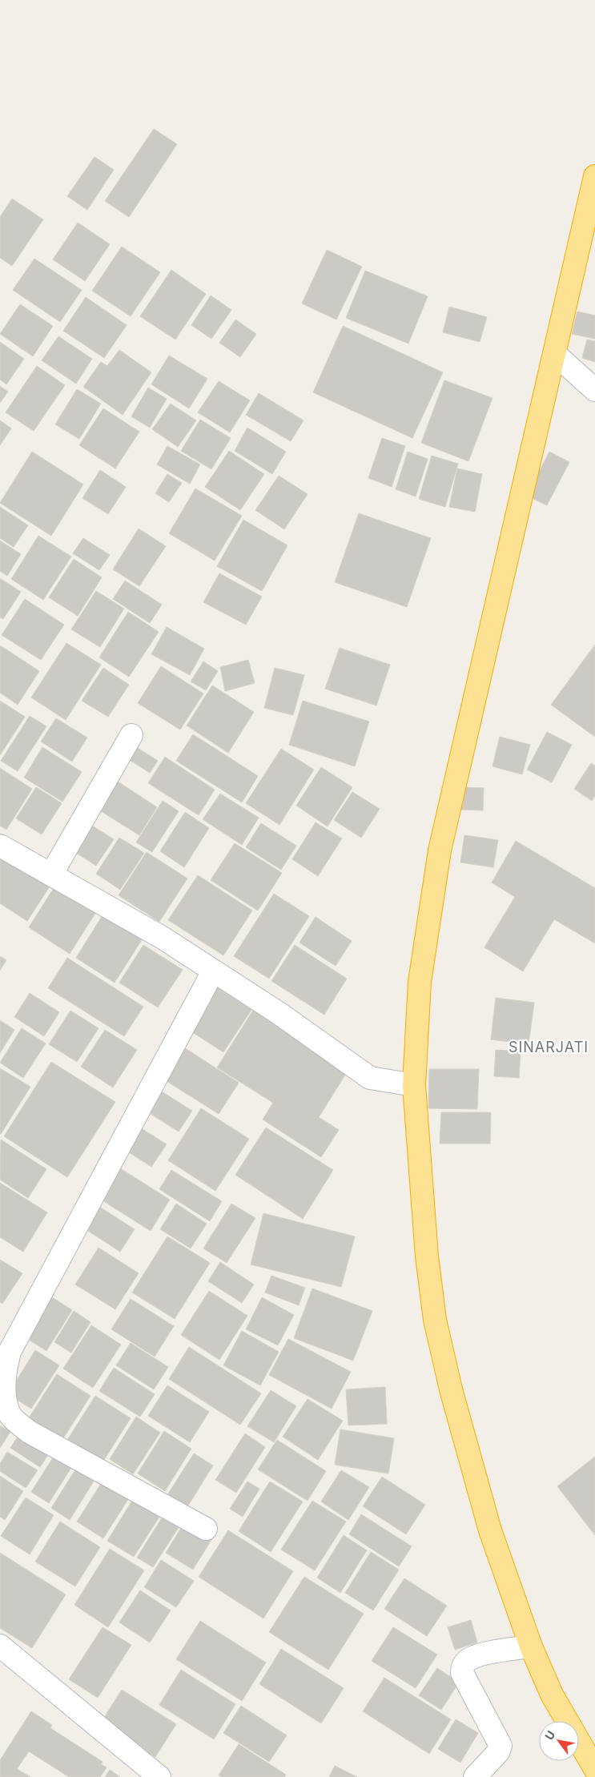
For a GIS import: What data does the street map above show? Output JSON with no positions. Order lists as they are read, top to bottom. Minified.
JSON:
{"districts":["SINARJATI"],"north":"top left"}
